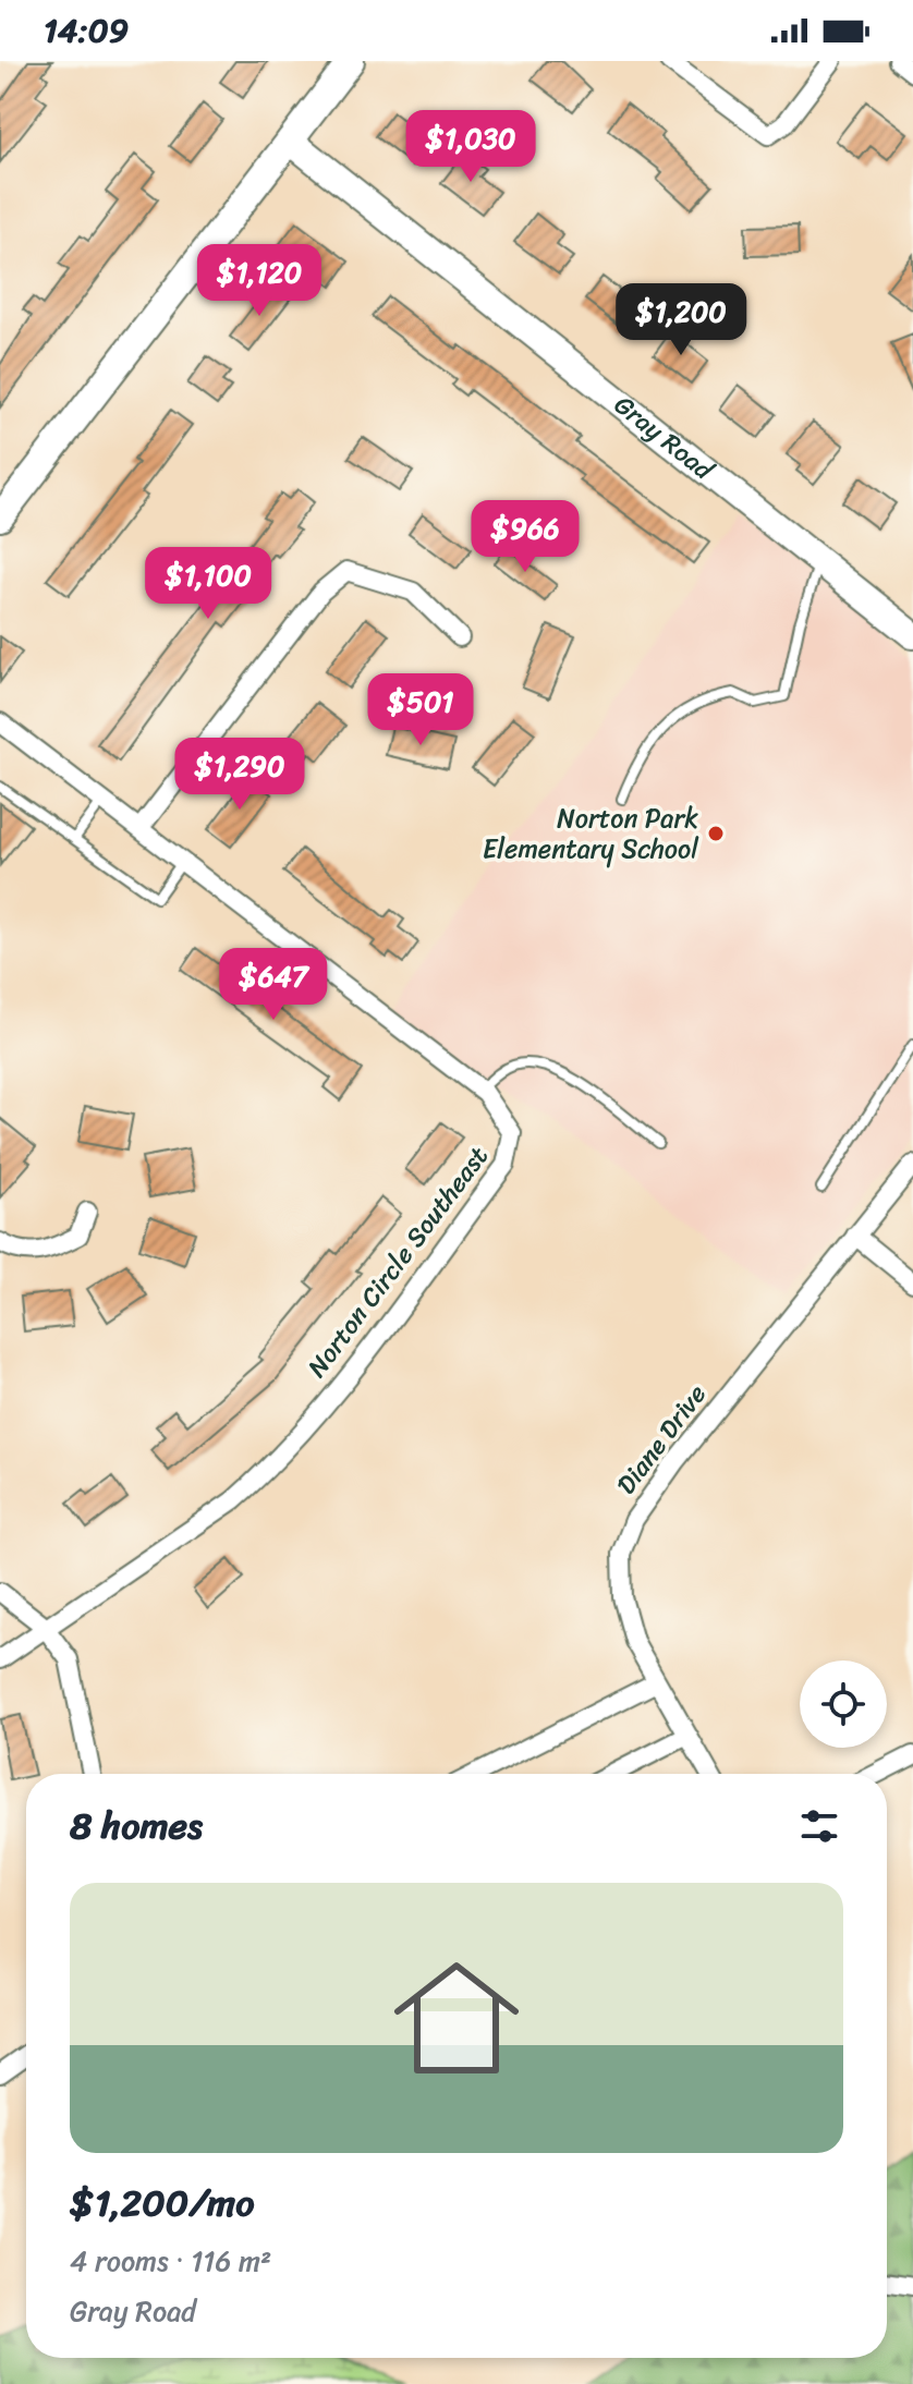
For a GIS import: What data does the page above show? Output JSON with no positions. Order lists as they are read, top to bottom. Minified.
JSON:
{"streets":{"street":["Gray Road","Norton Circle Southeast","Diane Drive"]},"places":["Norton Park Elementary School"],"page":{"status":"14:09","price":["$1,030","$1,120","$1,200","$966","$1,100","$501","$1,290","$647"],"heading":"8 homes","list":[{"name":"$1,200/mo","note":"4 rooms · 116 m² · Gray Road"}]}}
